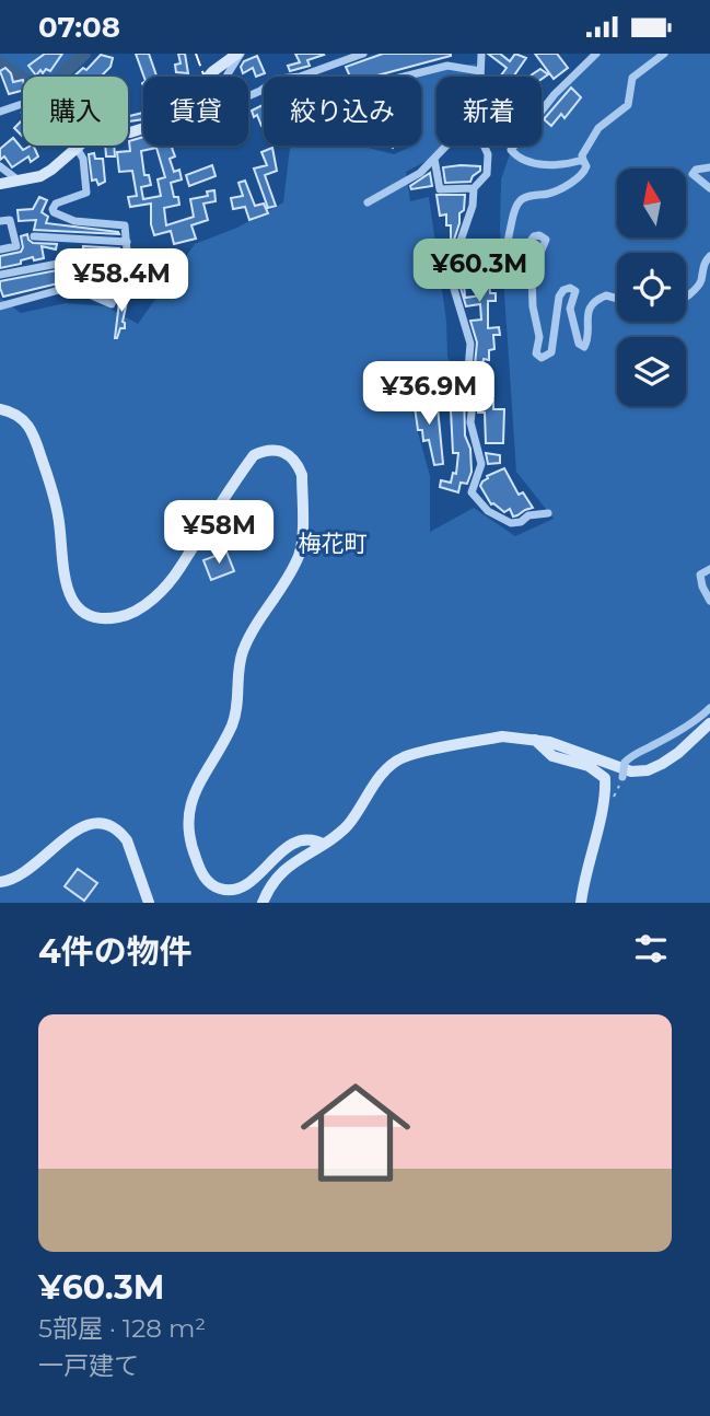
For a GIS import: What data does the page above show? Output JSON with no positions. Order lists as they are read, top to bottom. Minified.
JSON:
{"districts":["梅花町"],"north":"top","page":{"status":"07:08","chip":["購入","賃貸","絞り込み","新着"],"price":["¥60.3M","¥58.4M","¥36.9M","¥58M"],"heading":"4件の物件","list":[{"name":"¥60.3M","note":"5部屋 · 128 m² · 一戸建て"}]}}
